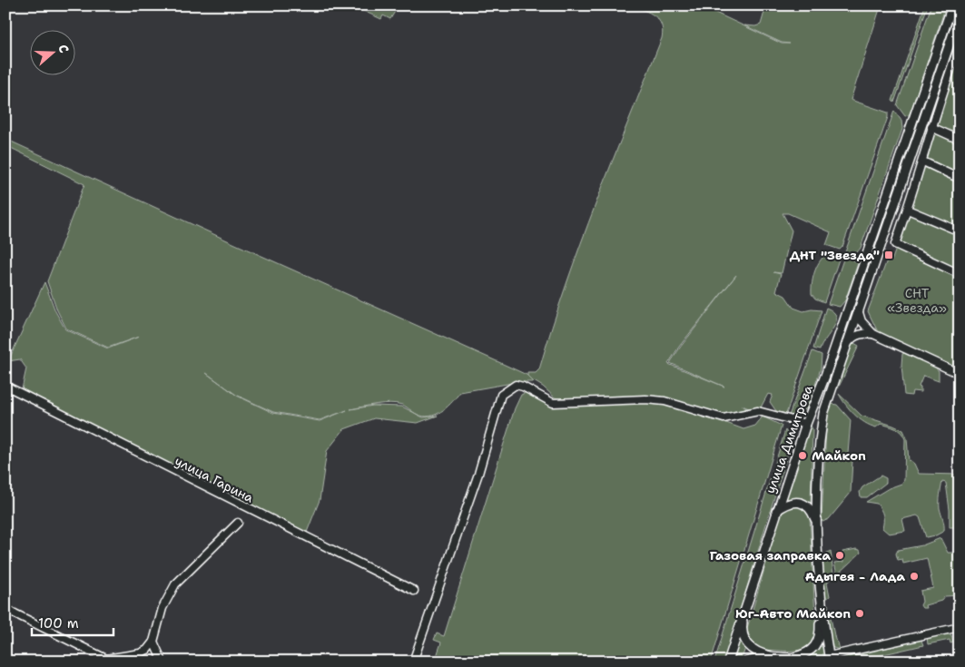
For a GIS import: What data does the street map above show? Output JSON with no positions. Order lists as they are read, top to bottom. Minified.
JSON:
{"streets":{"main road":["улица Димитрова"],"street":["улица Гарина"]},"parks":["СНТ «Звезда»"],"places":{"transit":["ДНТ \"Звезда\""],"other":["Майкоп","Газовая заправка","Адыгея - Лада","Юг-Авто Майкоп"]},"scale_bar":"100 m","north":"right"}
